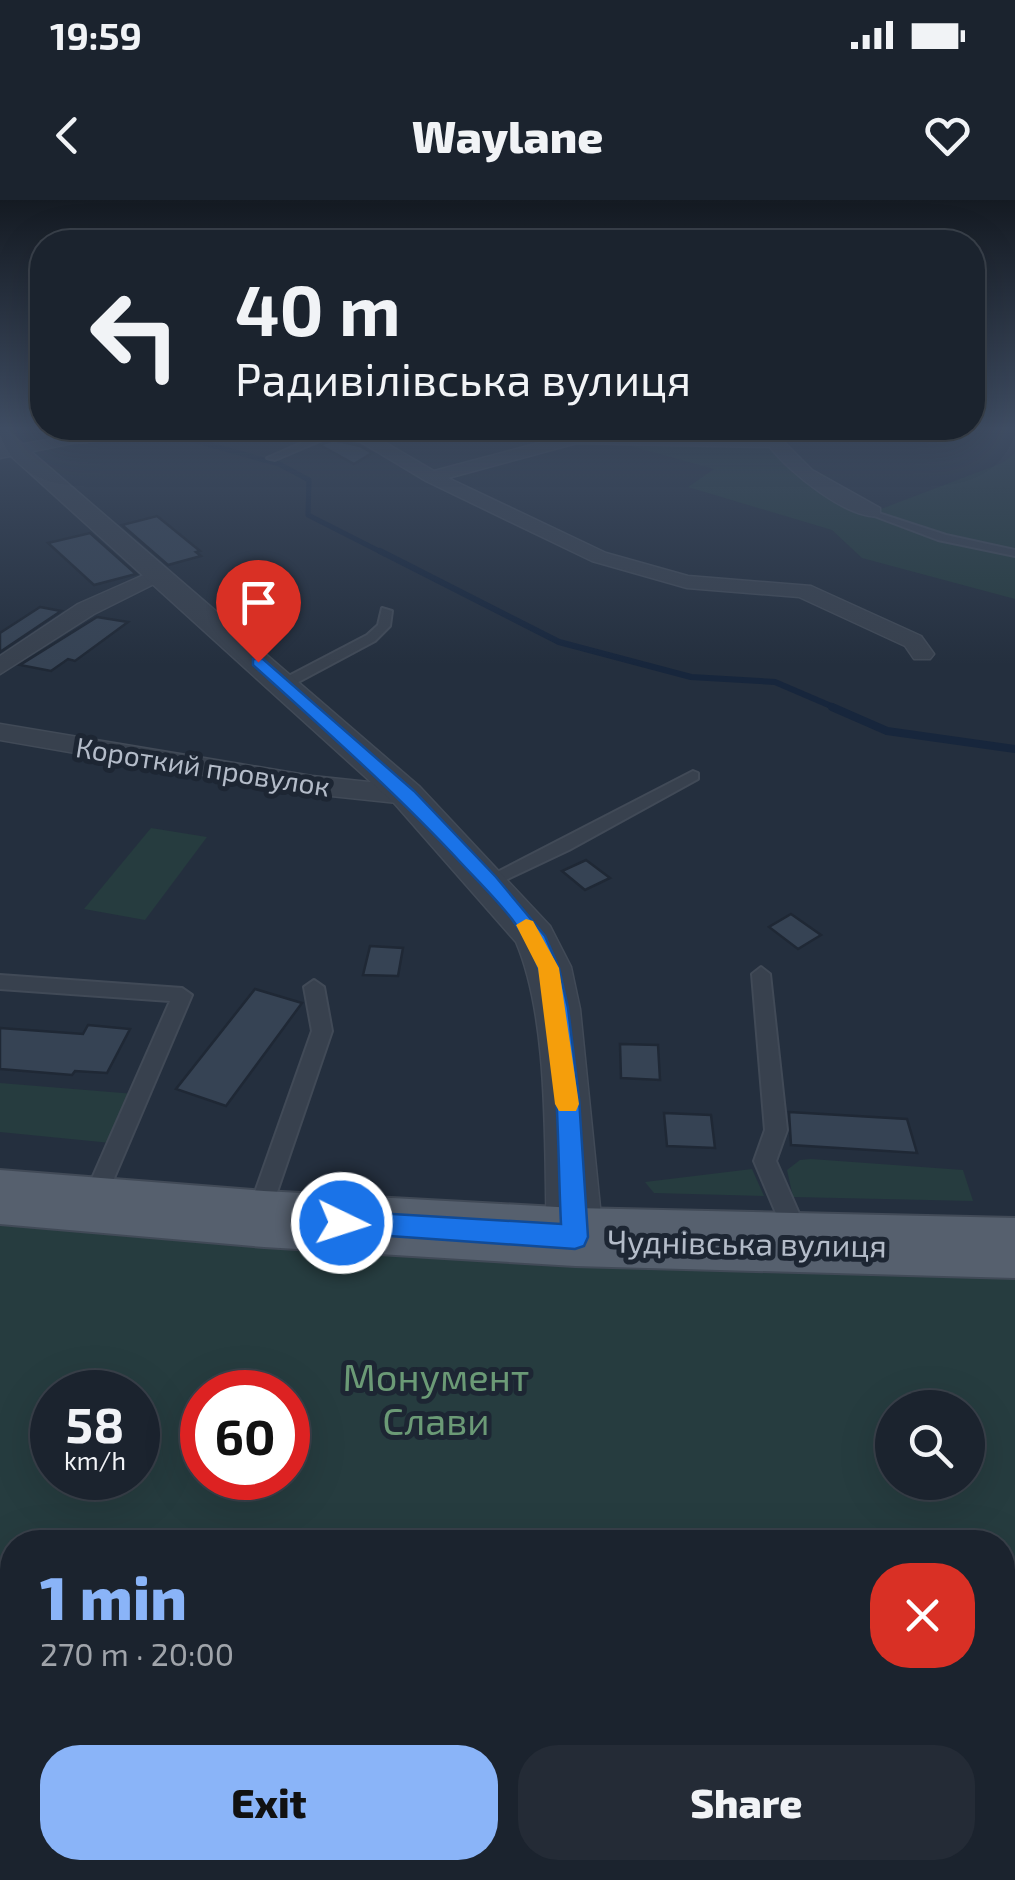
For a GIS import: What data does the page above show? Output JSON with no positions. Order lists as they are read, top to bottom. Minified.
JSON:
{"streets":{"main road":["Чуднівська вулиця"],"street":["Короткий провулок"]},"parks":["Монумент Слави"],"page":{"status":"19:59","header":"Waylane","turn":["40 m","Радивілівська вулиця"],"speed":"58 km/h","limit":"60","heading":["1 min","270 m · 20:00"],"buttons":["Exit","Share"]}}
